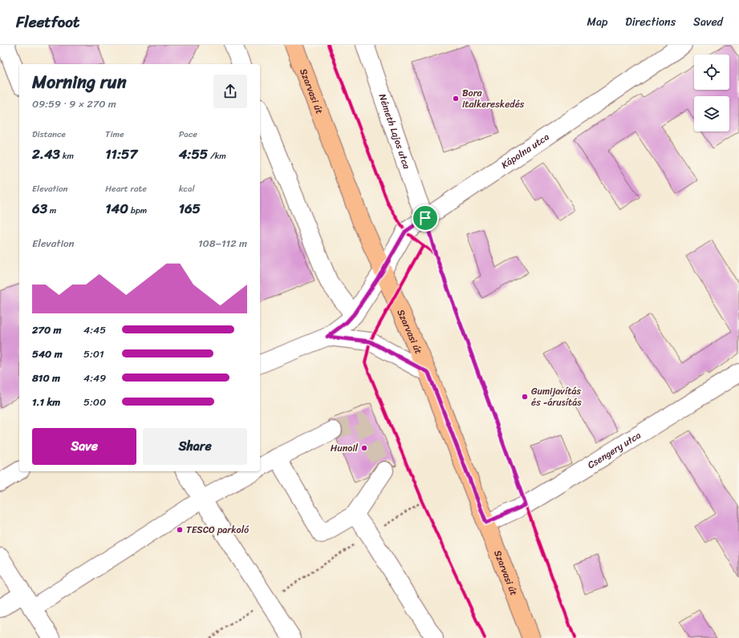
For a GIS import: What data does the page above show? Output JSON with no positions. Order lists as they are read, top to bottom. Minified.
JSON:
{"streets":{"main road":["Szarvasi út"],"street":["Németh Lajos utca","Kápolna utca","Csengery utca"]},"crossings":[["Szarvasi út","Kápolna utca"],["Szarvasi út","Csengery utca"],["Németh Lajos utca","Kápolna utca"]],"places":["Bora italkereskedés","Gumijavítás és -árusítás","Hunoil","TESCO parkoló"],"page":{"header":"Fleetfoot","nav":["Map","Directions","Saved"],"heading":["Morning run","09:59 · 9 × 270 m"],"stats":[["Distance","2.43 km"],["Time","11:57"],["Pace","4:55 /km"],["Elevation","63 m"],["Heart rate","140 bpm"],["kcal","165"]],"chart":["Elevation","108–112 m"],"list":[{"name":"270 m","note":"4:45"},{"name":"540 m","note":"5:01"},{"name":"810 m","note":"4:49"},{"name":"1.1 km","note":"5:00"}],"buttons":["Save","Share"]}}
